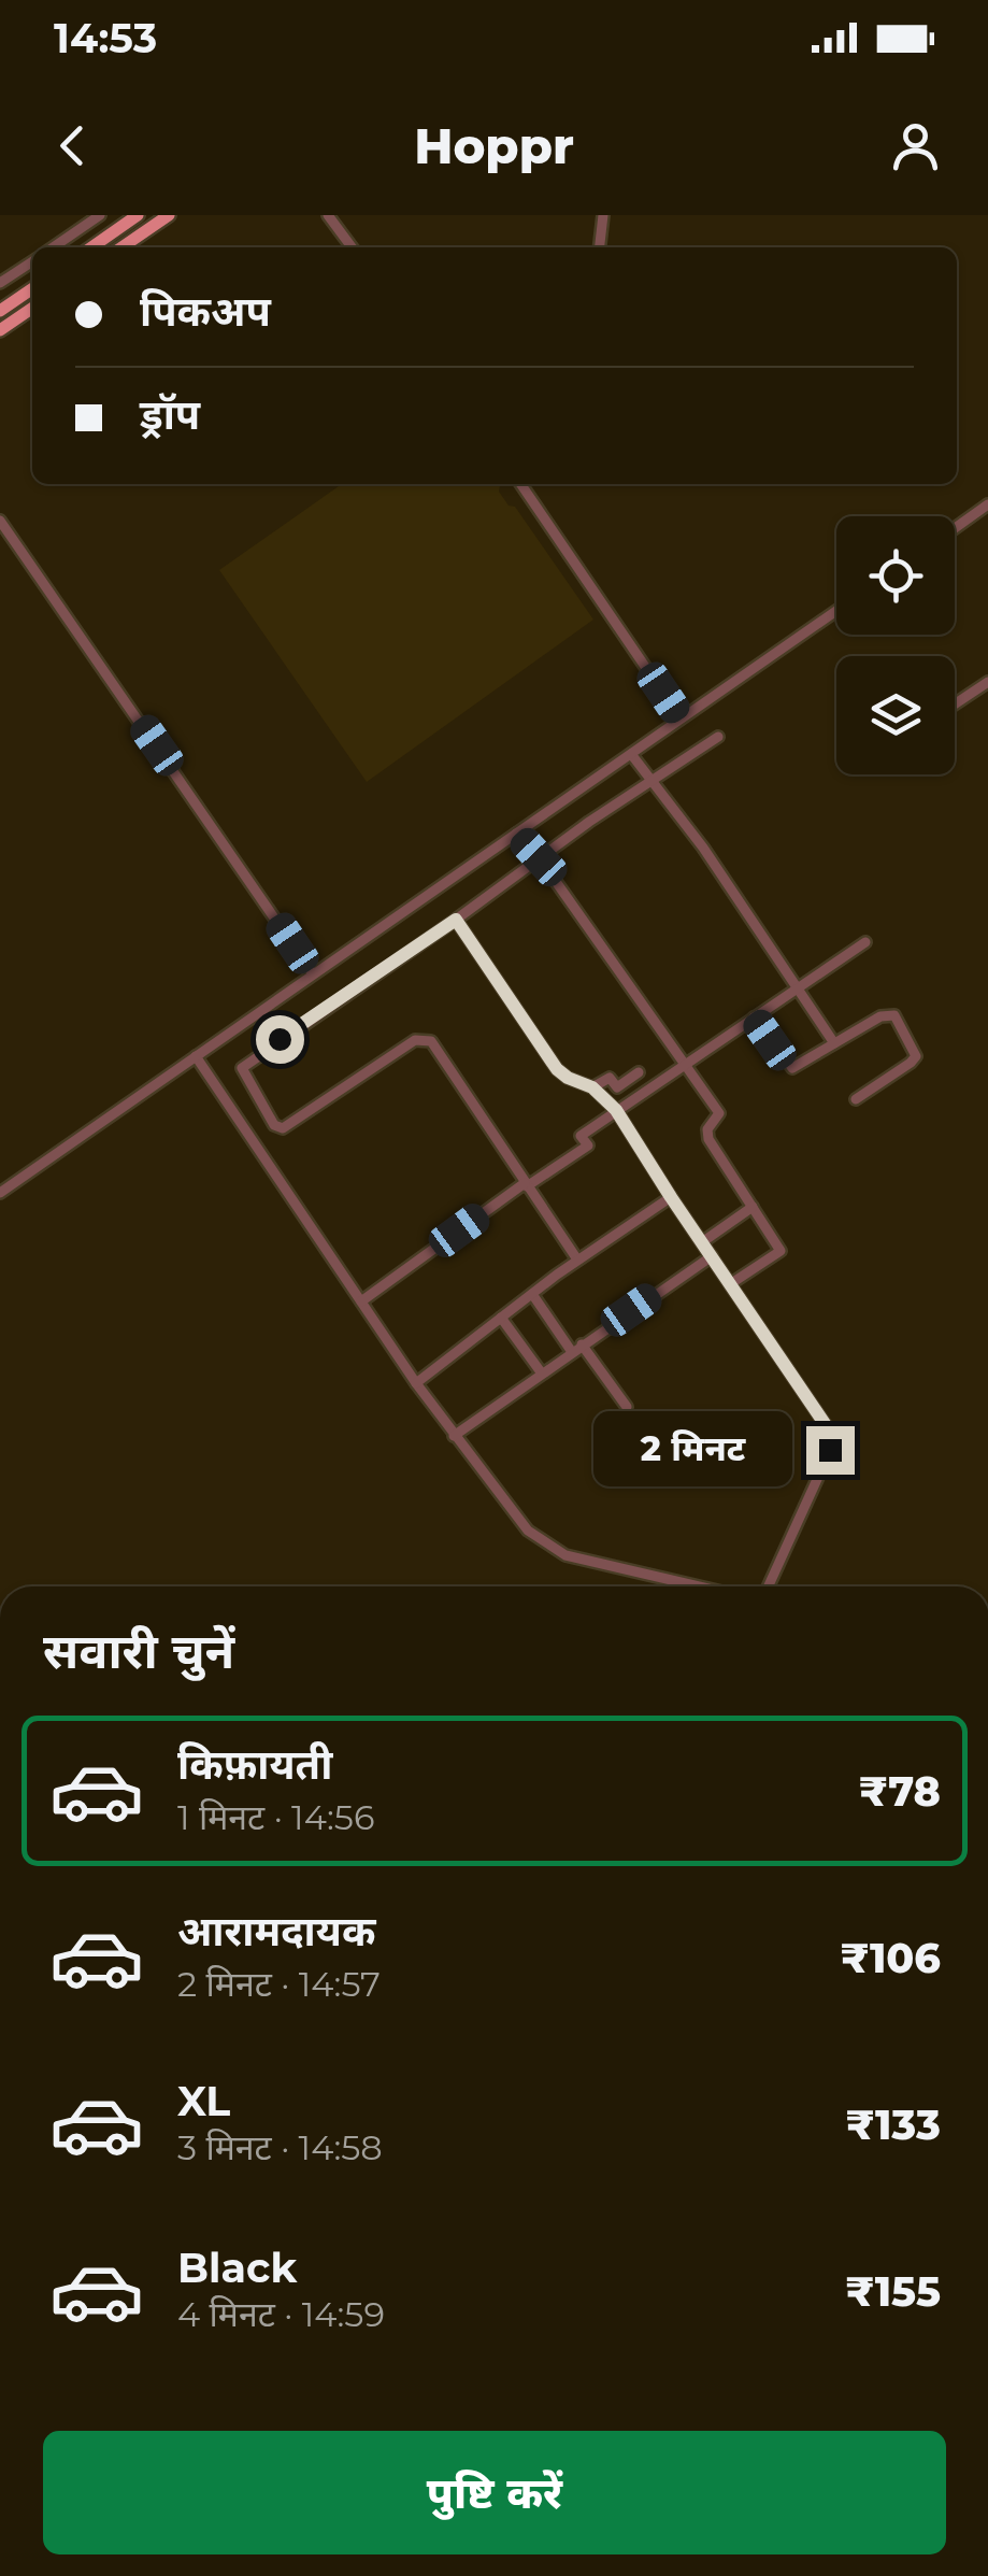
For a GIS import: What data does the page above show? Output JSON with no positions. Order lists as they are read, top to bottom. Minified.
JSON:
{"page":{"status":"14:53","header":"Hoppr","banner":["पिकअप","ड्रॉप"],"bubble":"2 मिनट","heading":"सवारी चुनें","list":[{"name":"किफ़ायती","note":"1 मिनट · 14:56","value":"₹78"},{"name":"आरामदायक","note":"2 मिनट · 14:57","value":"₹106"},{"name":"XL","note":"3 मिनट · 14:58","value":"₹133"},{"name":"Black","note":"4 मिनट · 14:59","value":"₹155"}],"buttons":"पुष्टि करें"}}
